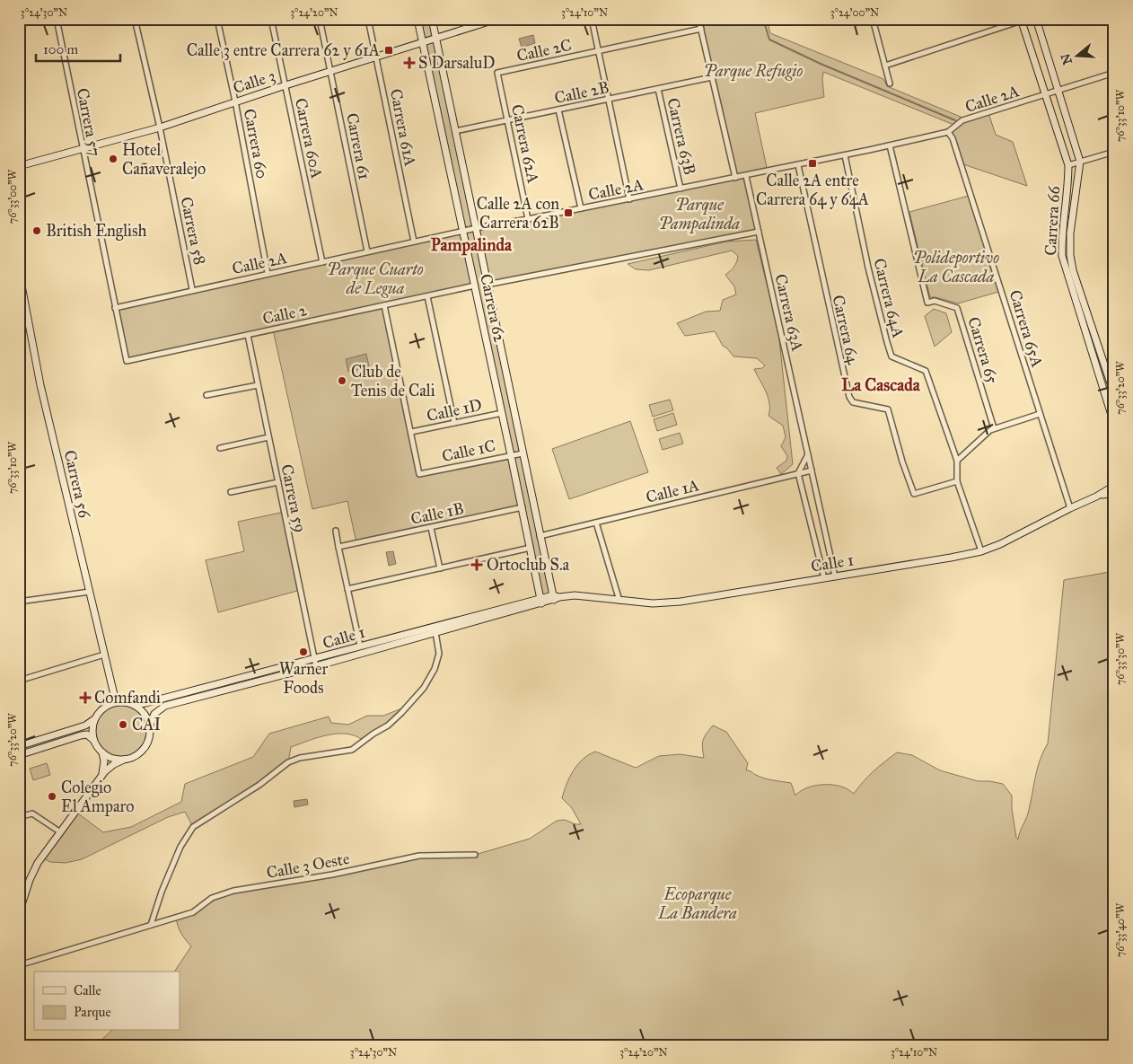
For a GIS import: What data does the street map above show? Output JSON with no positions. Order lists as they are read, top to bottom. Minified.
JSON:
{"streets":{"main road":["Calle 3","Carrera 66","Carrera 62","Carrera 56","Calle 1"],"street":["Calle 2C","Calle 2B","Calle 2A","Carrera 57","Carrera 61A","Carrera 63B","Carrera 60A","Carrera 60","Carrera 62A","Carrera 61","Carrera 58","Carrera 64A","Carrera 63A","Calle 2","Carrera 65A","Carrera 64","Carrera 65","Calle 1D","Calle 1C","Calle 1A","Carrera 59","Calle 1B","Calle 3 Oeste"]},"crossings":[["Calle 2C","Carrera 62A"],["Calle 3","Carrera 57"],["Calle 3","Carrera 61A"],["Calle 3","Carrera 60A"],["Calle 3","Carrera 60"],["Calle 3","Carrera 61"],["Calle 3","Carrera 58"],["Calle 3","Carrera 62"],["Calle 2B","Carrera 63B"],["Calle 2B","Carrera 62A"],["Calle 2B","Carrera 62"],["Calle 2A","Carrera 57"],["Calle 2A","Carrera 61A"],["Calle 2A","Carrera 63B"],["Calle 2A","Carrera 60A"],["Calle 2A","Carrera 60"],["Calle 2A","Carrera 62A"],["Calle 2A","Carrera 61"],["Calle 2A","Carrera 66"],["Calle 2A","Carrera 58"],["Calle 2A","Carrera 64A"],["Calle 2A","Carrera 62"],["Calle 2A","Carrera 63A"],["Calle 2A","Carrera 65A"],["Calle 2A","Carrera 64"],["Calle 2A","Carrera 65"],["Carrera 57","Calle 2"],["Carrera 64A","Carrera 64"],["Carrera 64A","Calle 1"],["Carrera 62","Calle 2"],["Carrera 62","Calle 1D"],["Carrera 62","Calle 1C"],["Carrera 62","Calle 1A"],["Carrera 62","Calle 1B"],["Carrera 62","Calle 1"],["Carrera 63A","Calle 1A"],["Carrera 63A","Calle 1"],["Calle 2","Carrera 59"],["Carrera 65A","Calle 1"],["Calle 1D","Calle 1C"],["Carrera 56","Calle 1"],["Carrera 59","Calle 1"]],"districts":["Pampalinda","La Cascada"],"parks":["Parque Refugio","Parque Pampalinda","Polideportivo La Cascada","Parque Cuarto de Legua","Ecoparque La Bandera"],"places":{"transit":["Calle 3 entre Carrera 62 y 61A","Calle 2A entre Carrera 64 y 64A","Calle 2A con Carrera 62B"],"health":["S DarsaluD","Ortoclub S.a","Comfandi"],"other":["Hotel Cañaveralejo","British English","Club de Tenis de Cali","Warner Foods","CAI","Colegio El Amparo"]},"legend":["Calle","Parque"],"scale_bar":"100 m","north":"left","coordinates":["3°24'30\"N","3°24'20\"N","3°24'10\"N","3°24'00\"N","76°33'10\"W","76°33'00\"W","76°33'20\"W","76°33'30\"W","76°33'40\"W"]}
